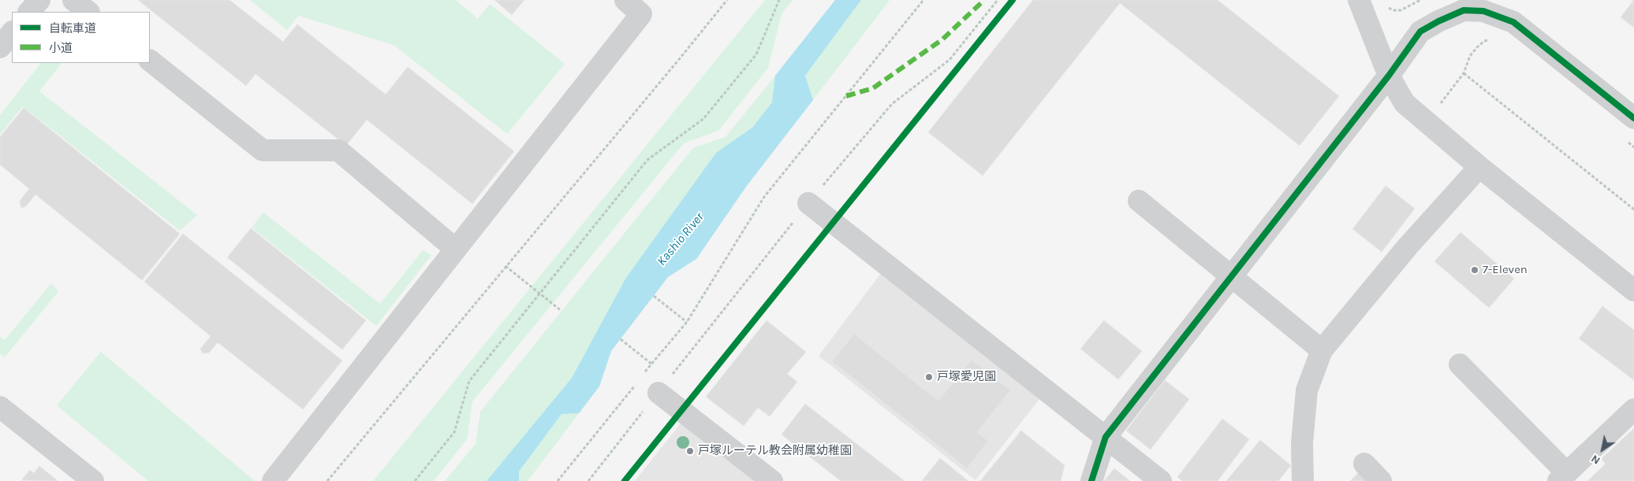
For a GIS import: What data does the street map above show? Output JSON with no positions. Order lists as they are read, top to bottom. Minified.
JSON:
{"water":["Kashio River"],"places":["7-Eleven","戸塚愛児園","戸塚ルーテル教会附属幼稚園"],"legend":["自転車道","小道"],"north":"bottom left"}
